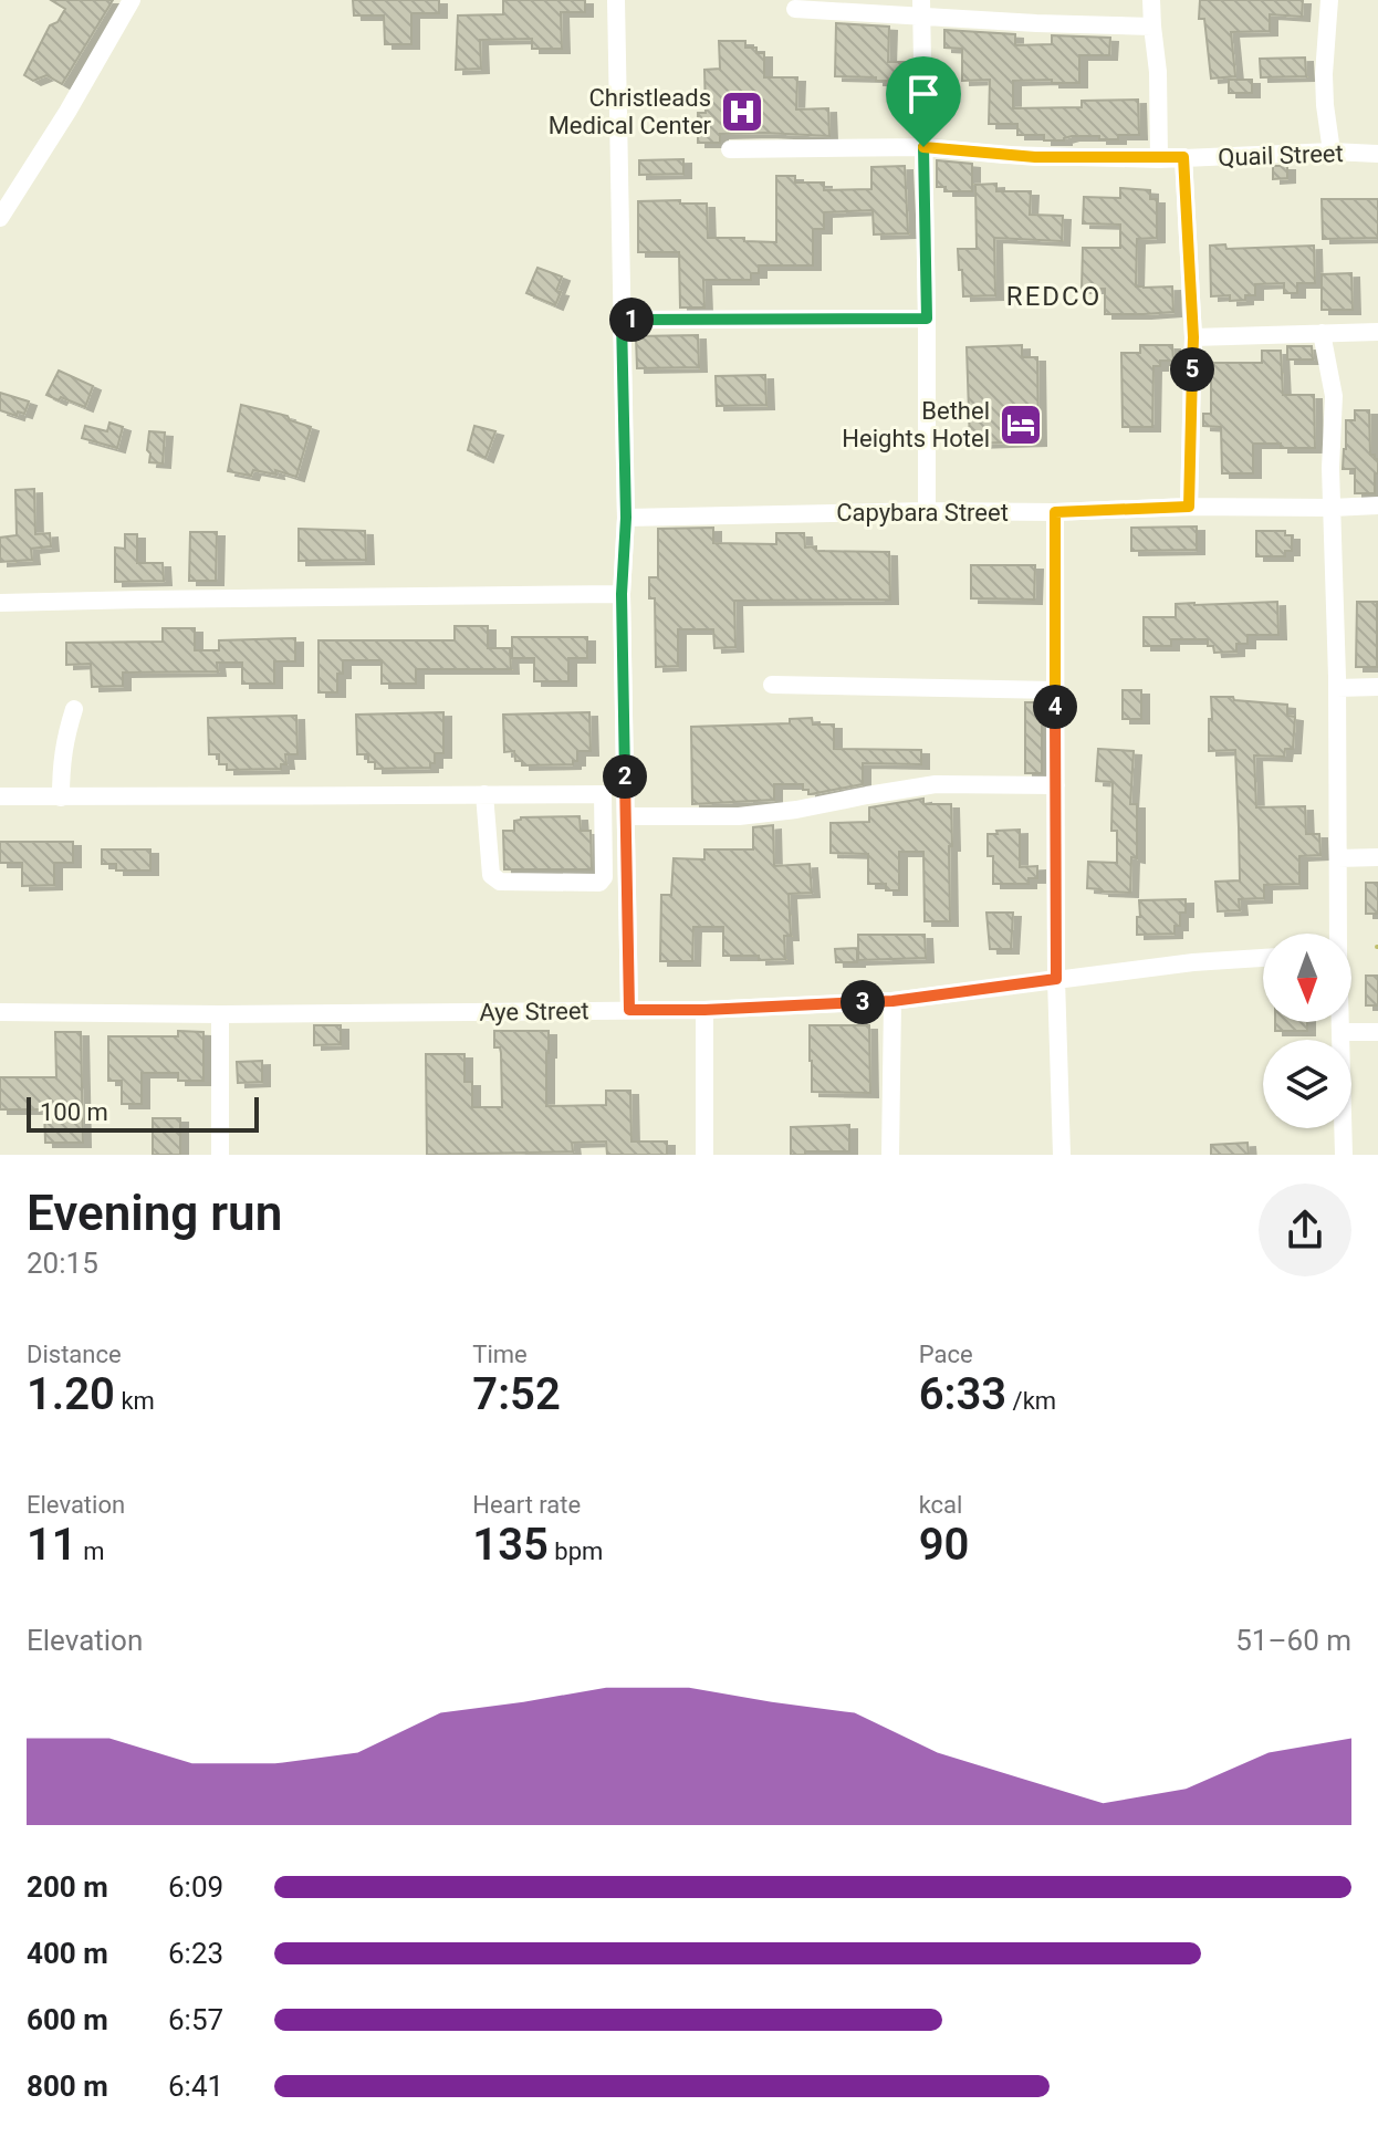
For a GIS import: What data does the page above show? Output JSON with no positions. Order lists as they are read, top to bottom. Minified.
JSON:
{"streets":{"street":["Quail Street","Capybara Street","Aye Street"]},"districts":["REDCO"],"places":{"hospital":["Christleads Medical Center"],"hotel":["Bethel Heights Hotel"]},"scale_bar":"100 m","north":"bottom","page":{"pins":["1","5","4","2","3"],"scale":"100 m","heading":["Evening run","20:15"],"stats":[["Distance","1.20 km"],["Time","7:52"],["Pace","6:33 /km"],["Elevation","11 m"],["Heart rate","135 bpm"],["kcal","90"]],"chart":["Elevation","51–60 m"],"list":[{"name":"200 m","note":"6:09"},{"name":"400 m","note":"6:23"},{"name":"600 m","note":"6:57"},{"name":"800 m","note":"6:41"}]}}
